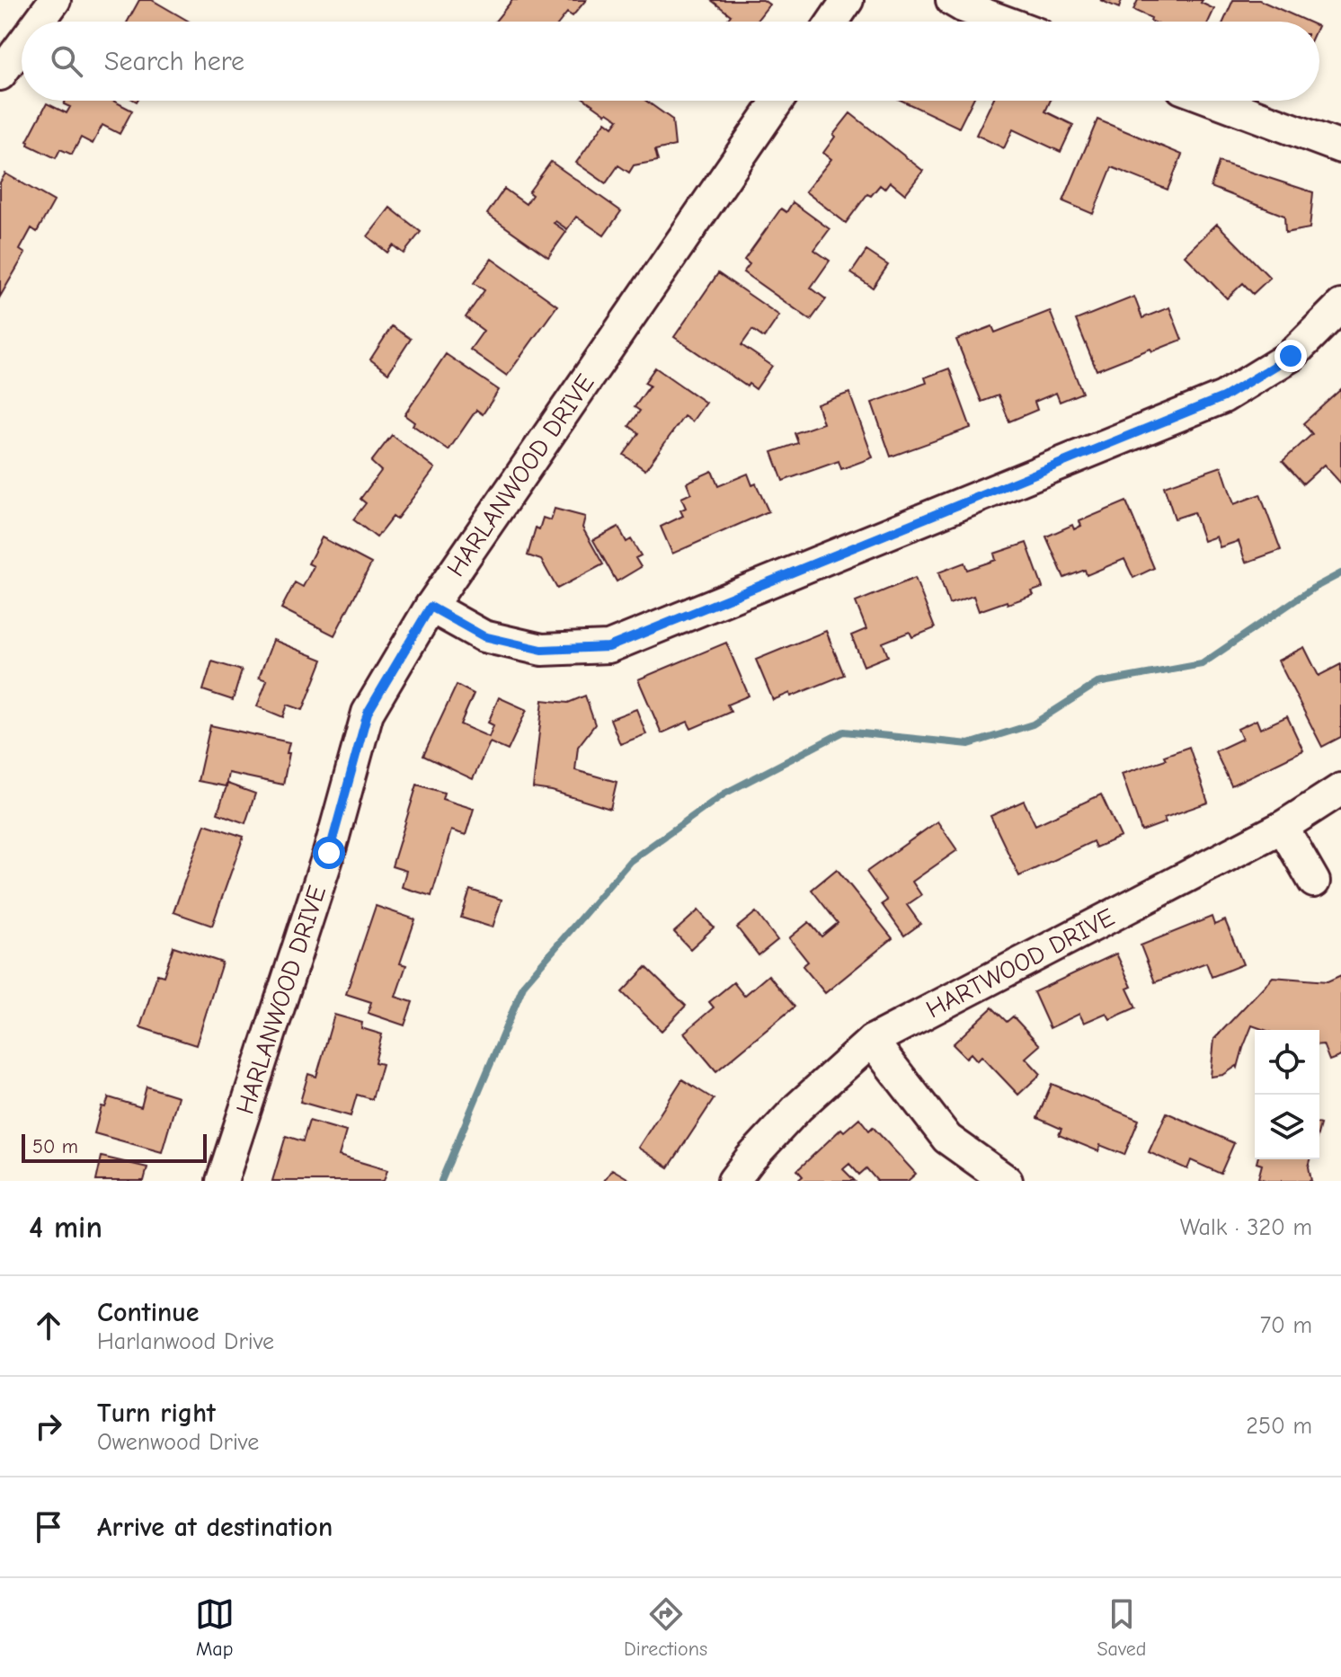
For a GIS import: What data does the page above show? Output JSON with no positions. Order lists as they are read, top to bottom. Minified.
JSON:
{"streets":{"street":["HARLANWOOD DRIVE","HARTWOOD DRIVE"]},"scale_bar":"50 m","page":{"search":"Search here","scale":"50 m","heading":["4 min","Walk · 320 m"],"list":[["Continue","Harlanwood Drive","70 m"],["Turn right","Owenwood Drive","250 m"],"Arrive at destination"],"nav":["Map","Directions","Saved"]}}
